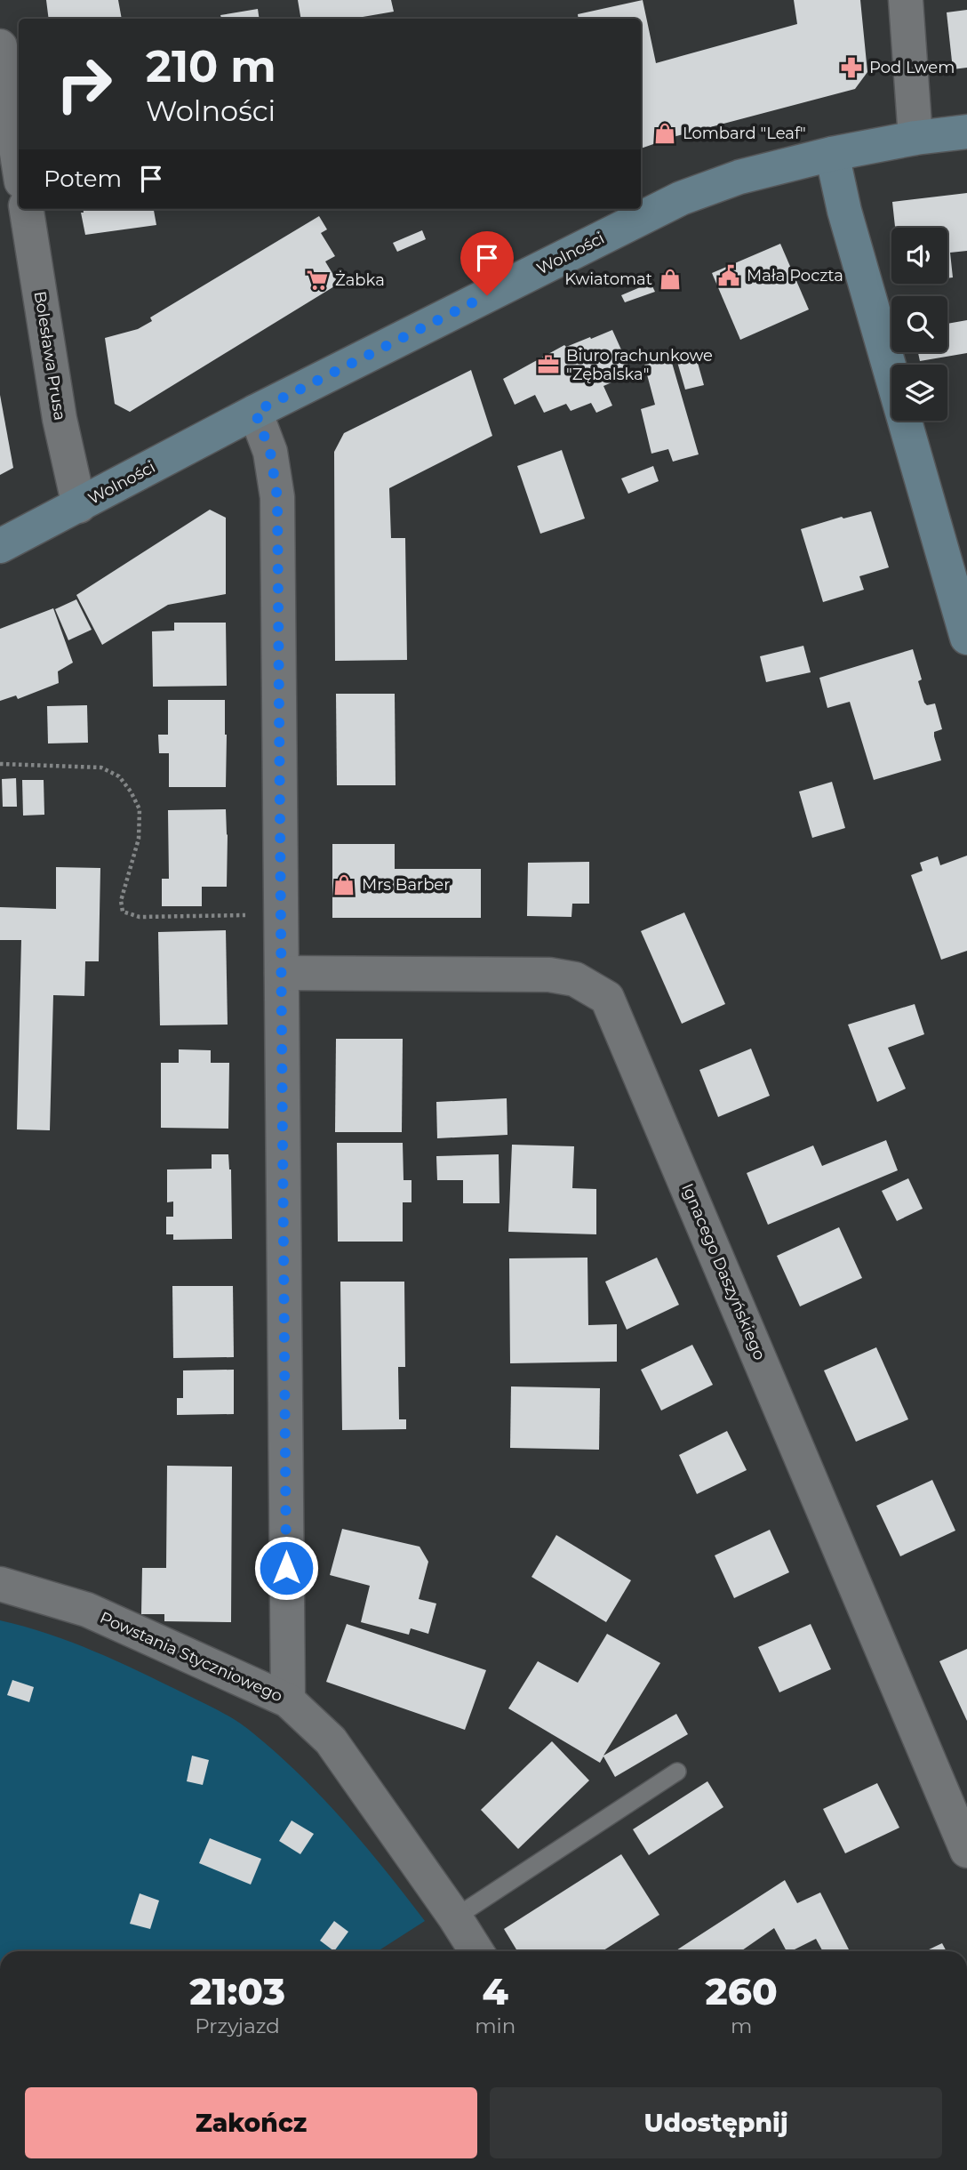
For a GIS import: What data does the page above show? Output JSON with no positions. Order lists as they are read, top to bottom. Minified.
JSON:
{"streets":{"street":["Wolności","Bolesława Prusa","Ignacego Daszyńskiego","Powstania Styczniowego"]},"crossings":[["Wolności","Bolesława Prusa"]],"places":{"pharmacy":["Pod Lwem"],"shop":["Lombard \"Leaf\"","Kwiatomat","Mrs Barber"],"public building":["Mała Poczta"],"supermarket":["Żabka"],"office":["Biuro rachunkowe \"Zębalska\""]},"page":{"turn":["210 m","Wolności"],"then":"Potem","eta":["21:03","Przyjazd","4","min","260","m"],"buttons":["Zakończ","Udostępnij"]}}
